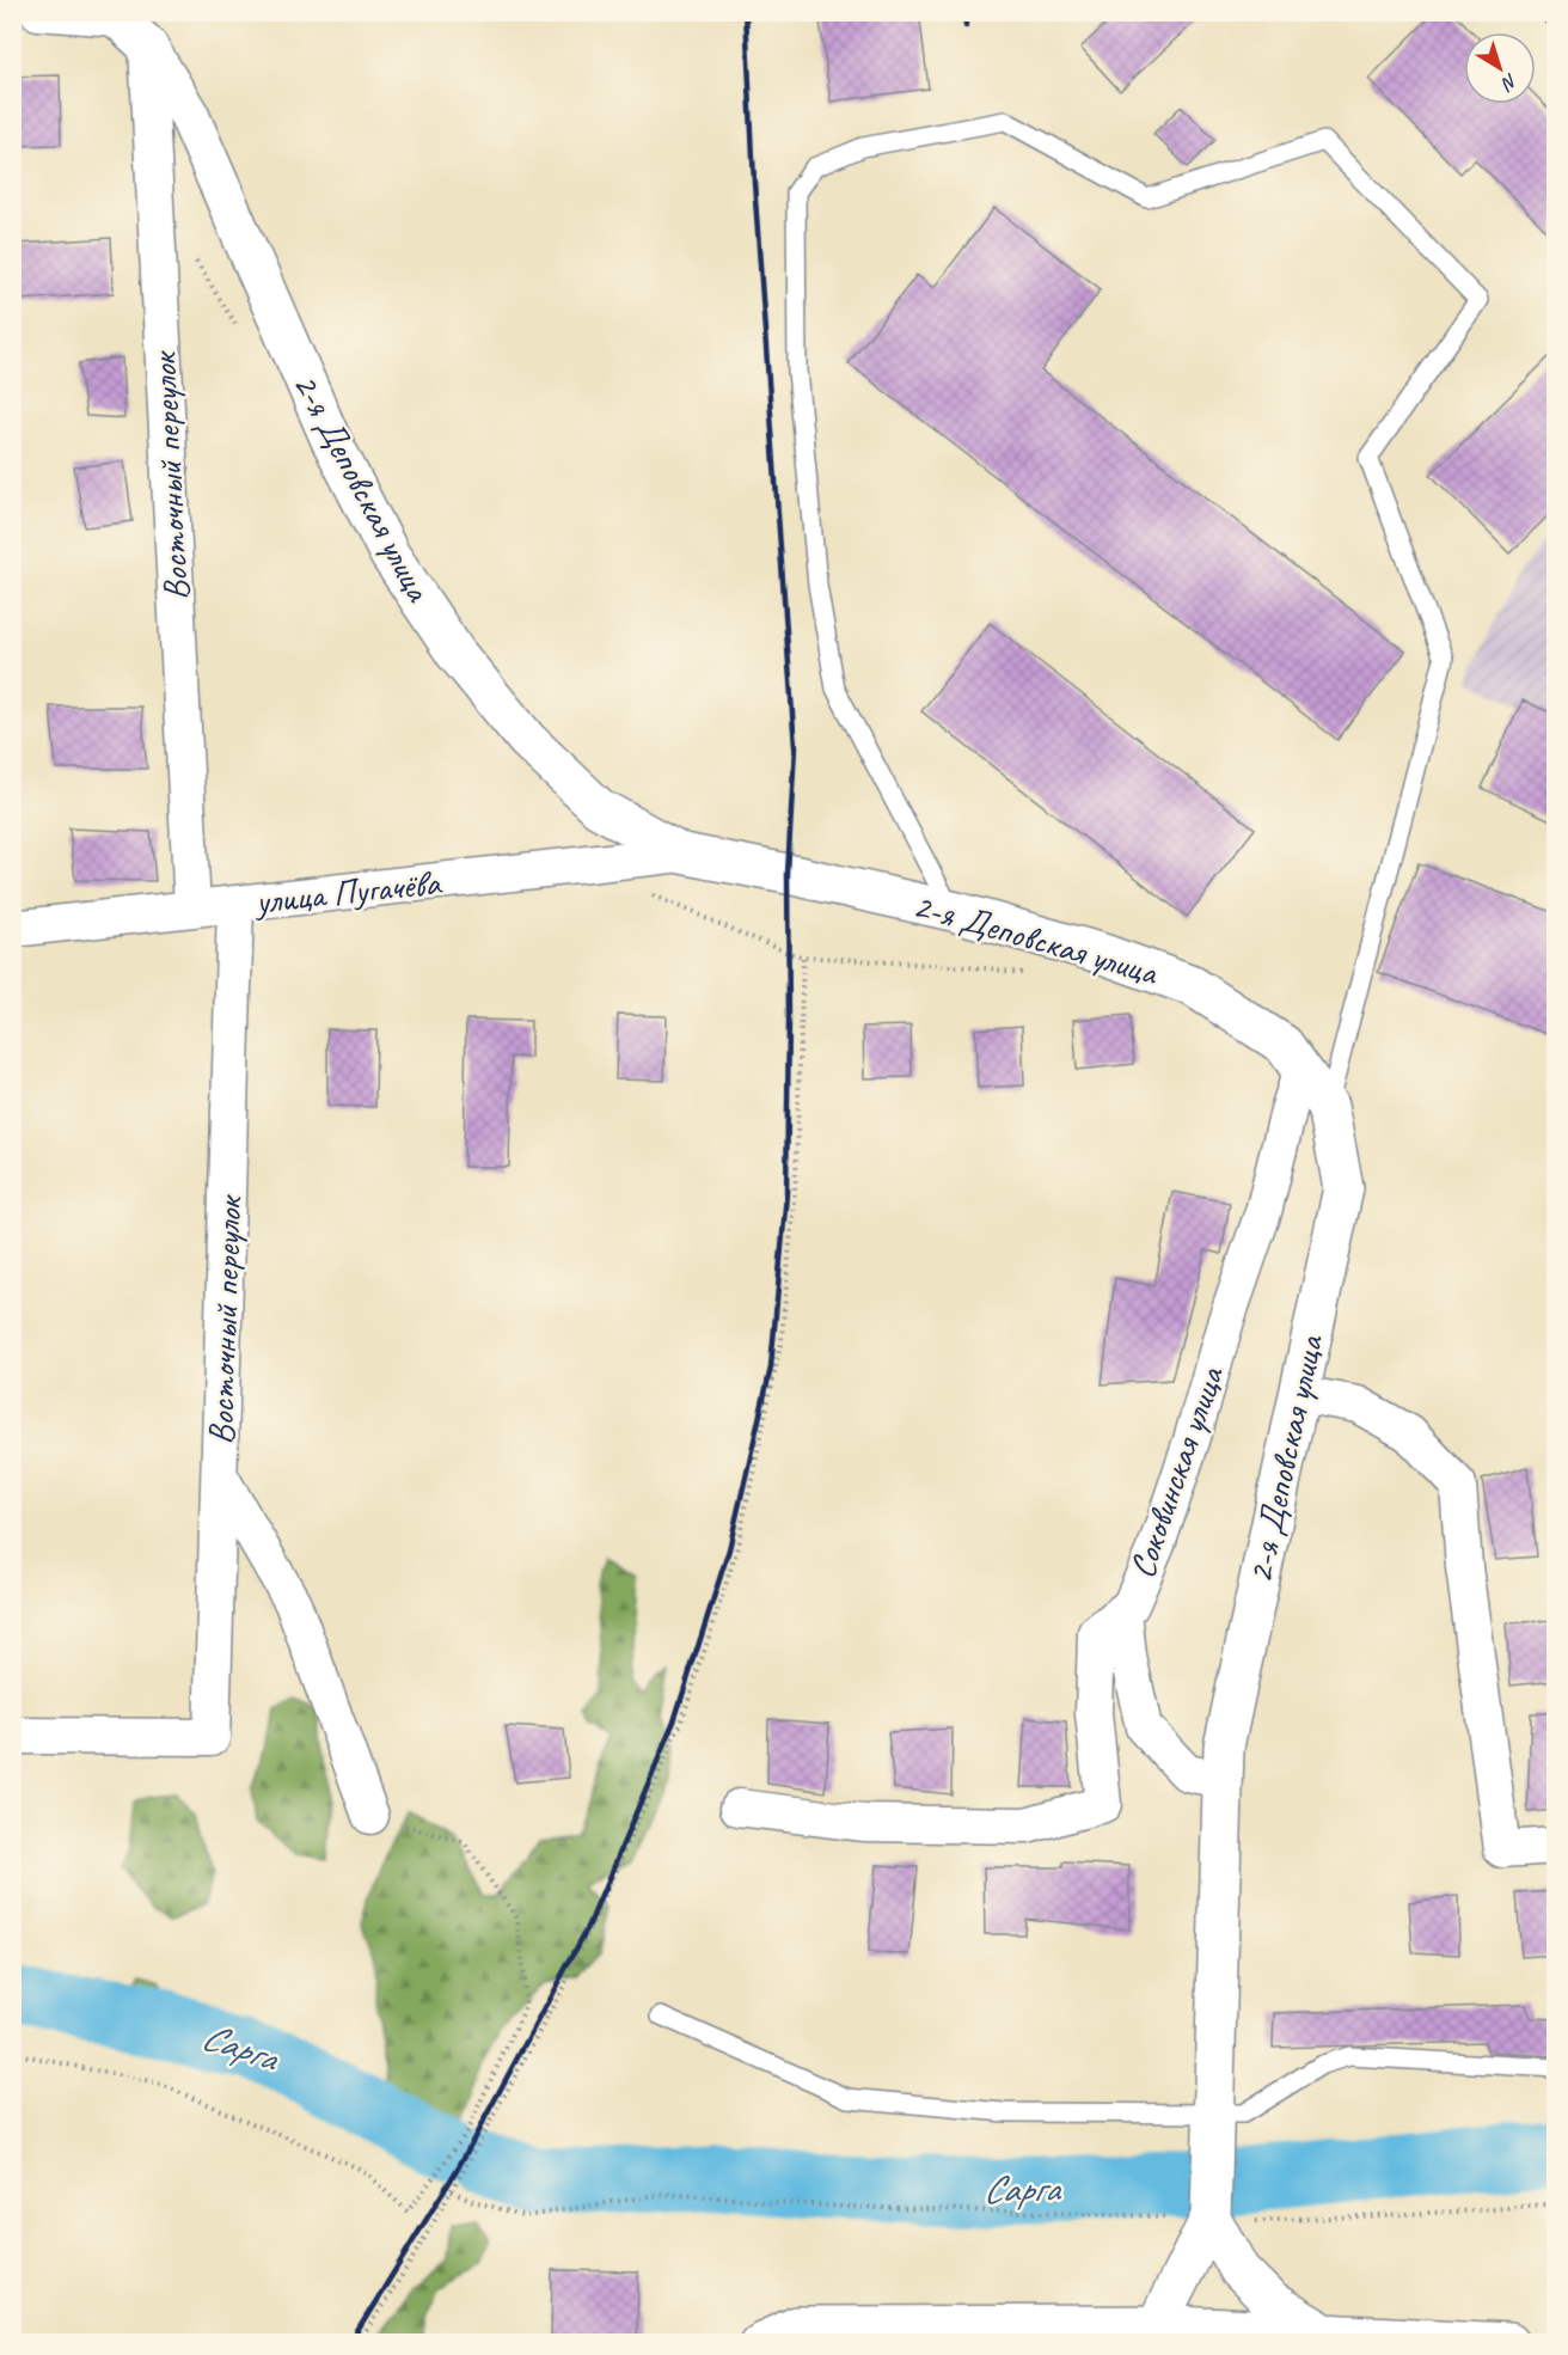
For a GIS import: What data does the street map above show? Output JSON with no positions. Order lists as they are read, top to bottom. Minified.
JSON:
{"streets":{"street":["Восточный переулок","2-я Деповская улица","улица Пугачёва","Соковинская улица"]},"crossings":[["Восточный переулок","2-я Деповская улица"],["Восточный переулок","улица Пугачёва"],["2-я Деповская улица","улица Пугачёва"],["2-я Деповская улица","Соковинская улица"]],"water":["Сарга"],"north":"bottom right"}
